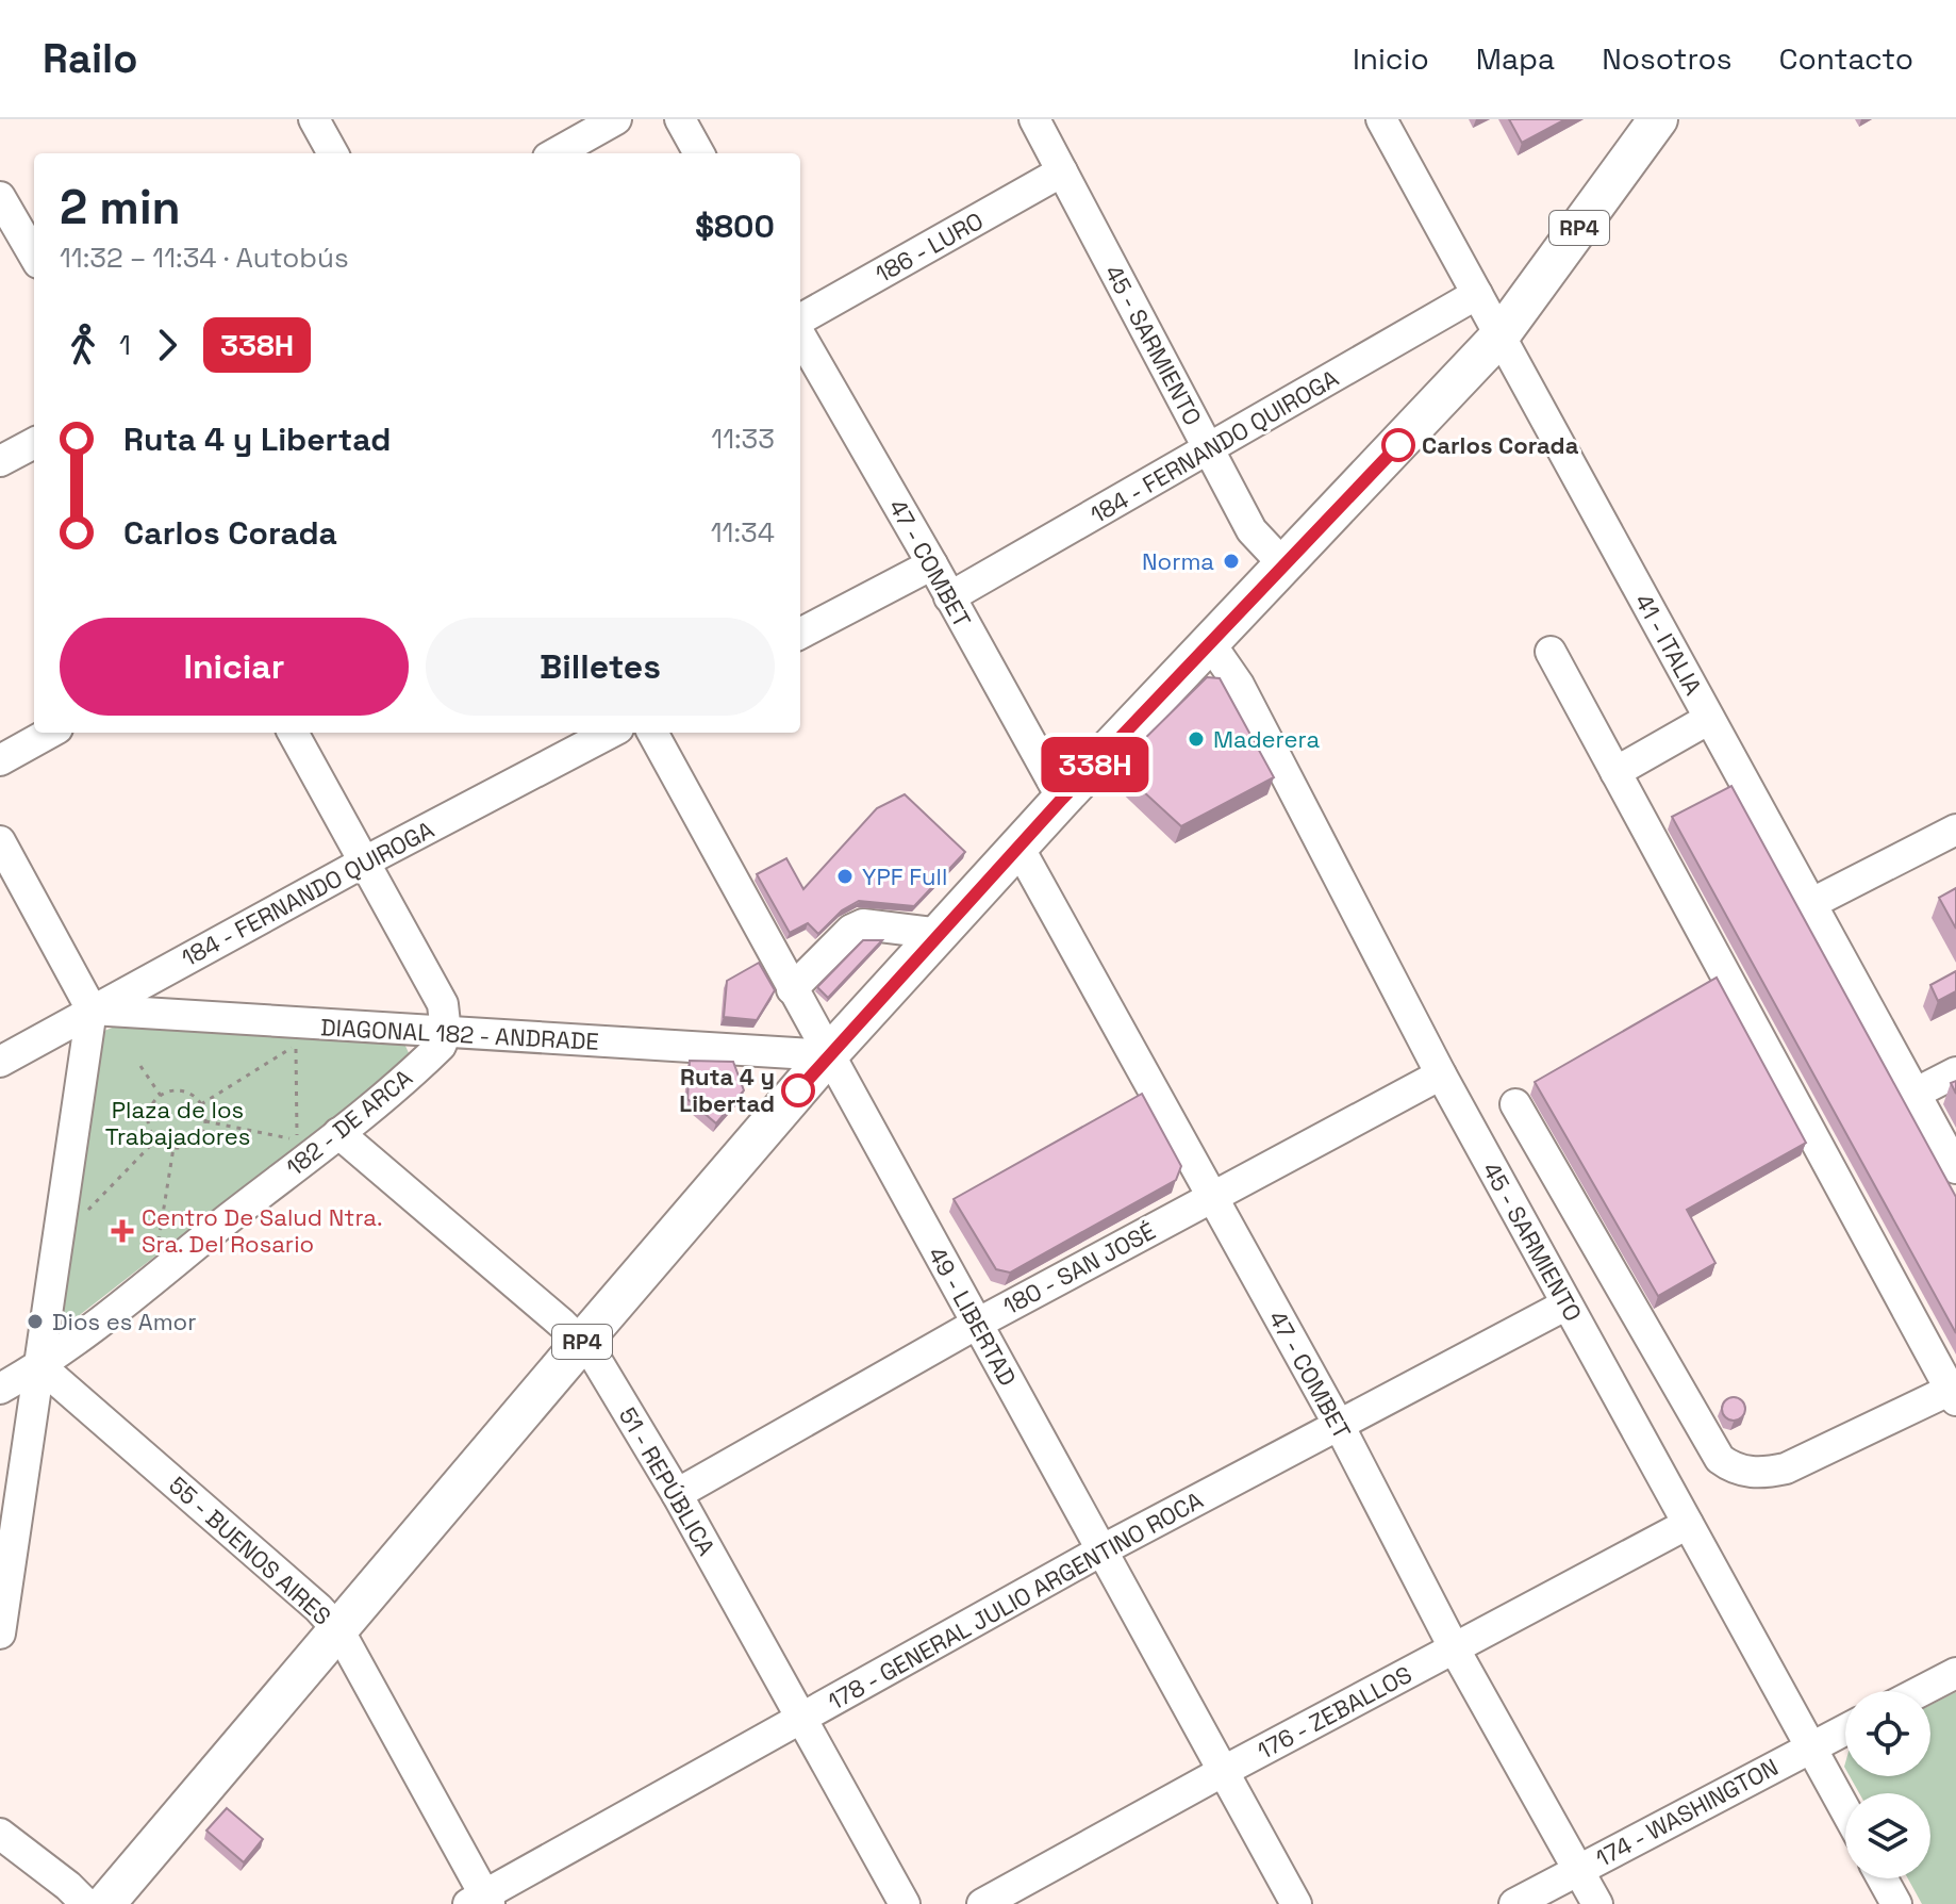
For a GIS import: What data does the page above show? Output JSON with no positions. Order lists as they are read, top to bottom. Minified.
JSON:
{"streets":{"main road":["RP4"],"street":["186 - LURO","45 - SARMIENTO","184 - FERNANDO QUIROGA","47 - COMBET","41 - ITALIA","DIAGONAL 182 - ANDRADE","182 - DE ARCA","180 - SAN JOSÉ","49 - LIBERTAD","51 - REPÚBLICA","55 - BUENOS AIRES","178 - GENERAL JULIO ARGENTINO ROCA","176 - ZEBALLOS","174 - WASHINGTON"]},"crossings":[["RP4","45 - SARMIENTO"],["RP4","47 - COMBET"],["RP4","41 - ITALIA"],["RP4","DIAGONAL 182 - ANDRADE"],["RP4","49 - LIBERTAD"],["RP4","51 - REPÚBLICA"],["RP4","55 - BUENOS AIRES"],["186 - LURO","45 - SARMIENTO"],["45 - SARMIENTO","184 - FERNANDO QUIROGA"],["45 - SARMIENTO","180 - SAN JOSÉ"],["45 - SARMIENTO","178 - GENERAL JULIO ARGENTINO ROCA"],["45 - SARMIENTO","176 - ZEBALLOS"],["45 - SARMIENTO","174 - WASHINGTON"],["184 - FERNANDO QUIROGA","47 - COMBET"],["184 - FERNANDO QUIROGA","41 - ITALIA"],["184 - FERNANDO QUIROGA","DIAGONAL 182 - ANDRADE"],["47 - COMBET","180 - SAN JOSÉ"],["47 - COMBET","178 - GENERAL JULIO ARGENTINO ROCA"],["47 - COMBET","176 - ZEBALLOS"],["47 - COMBET","174 - WASHINGTON"],["DIAGONAL 182 - ANDRADE","182 - DE ARCA"],["DIAGONAL 182 - ANDRADE","49 - LIBERTAD"],["182 - DE ARCA","51 - REPÚBLICA"],["182 - DE ARCA","55 - BUENOS AIRES"],["180 - SAN JOSÉ","49 - LIBERTAD"],["180 - SAN JOSÉ","51 - REPÚBLICA"],["49 - LIBERTAD","178 - GENERAL JULIO ARGENTINO ROCA"],["49 - LIBERTAD","176 - ZEBALLOS"],["51 - REPÚBLICA","178 - GENERAL JULIO ARGENTINO ROCA"],["55 - BUENOS AIRES","178 - GENERAL JULIO ARGENTINO ROCA"]],"parks":["Plaza de los Trabajadores"],"places":{"other":["Carlos Corada","Norma","Maderera","YPF Full","Ruta 4 y Libertad","Dios es Amor"],"health":["Centro De Salud Ntra. Sra. Del Rosario"]},"lines":["bus line 338H"],"page":{"header":"Railo","nav":["Inicio","Mapa","Nosotros","Contacto"],"on_map":"338H","heading":["2 min","11:32 – 11:34 · Autobús","$800"],"legs":["1","338H"],"list":[{"name":"Ruta 4 y Libertad","value":"11:33"},{"name":"Carlos Corada","value":"11:34"}],"buttons":["Iniciar","Billetes"]}}
